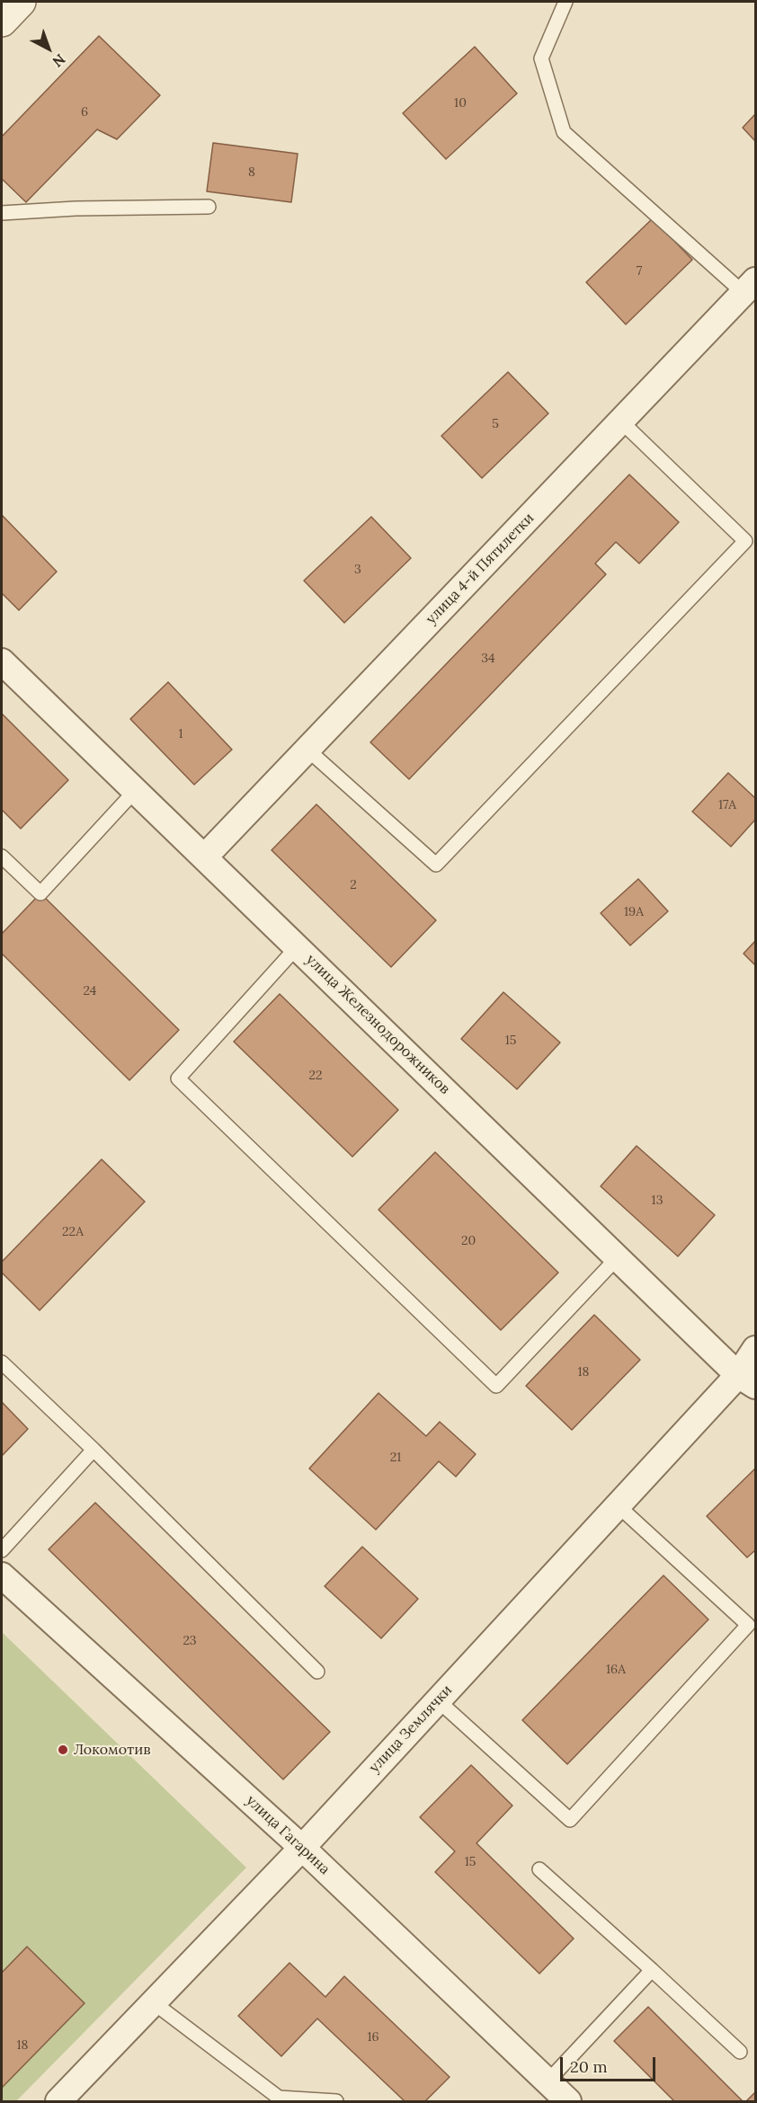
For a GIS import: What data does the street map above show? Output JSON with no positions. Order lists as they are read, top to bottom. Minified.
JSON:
{"streets":{"street":["улица 4-й Пятилетки","улица Железнодорожников","улица Землячки","улица Гагарина"]},"crossings":[["улица 4-й Пятилетки","улица Железнодорожников"],["улица Железнодорожников","улица Землячки"],["улица Землячки","улица Гагарина"]],"places":["Локомотив"],"house_numbers":["10","6","8","7","5","3","34","1","17А","2","19А","24","15","22","13","22А","20","18","21","23","16А","15","16","18"],"scale_bar":"20 m","north":"bottom right"}
